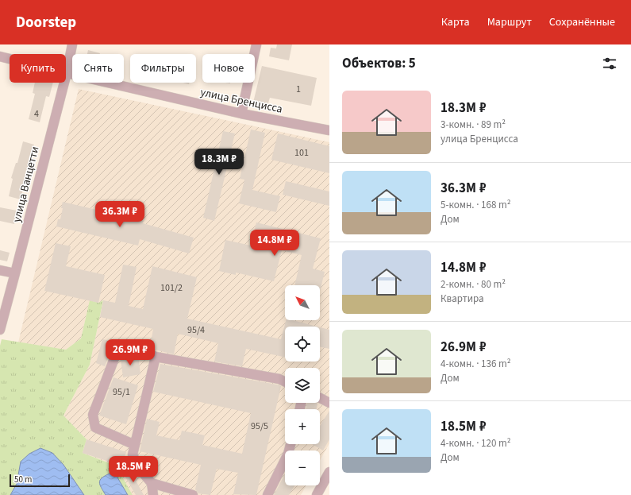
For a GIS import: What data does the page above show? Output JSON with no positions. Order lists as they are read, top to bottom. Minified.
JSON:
{"streets":{"street":["улица Бренцисса","улица Ванцетти"]},"crossings":[["улица Бренцисса","улица Ванцетти"]],"house_numbers":["1","4","101","101/2","95/4","95/1","95/5"],"scale_bar":"50 m","north":"top left","page":{"header":"Doorstep","nav":["Карта","Маршрут","Сохранённые"],"heading":"Объектов: 5","chip":["Купить","Снять","Фильтры","Новое"],"list":[{"name":"18.3M ₽","note":"3-комн. · 89 m² · улица Бренцисса"},{"name":"36.3M ₽","note":"5-комн. · 168 m² · Дом"},{"name":"14.8M ₽","note":"2-комн. · 80 m² · Квартира"},{"name":"26.9M ₽","note":"4-комн. · 136 m² · Дом"},{"name":"18.5M ₽","note":"4-комн. · 120 m² · Дом"}],"price":["18.3M ₽","36.3M ₽","14.8M ₽","26.9M ₽","18.5M ₽"],"map_buttons":["+","−"],"scale":"50 m"}}
